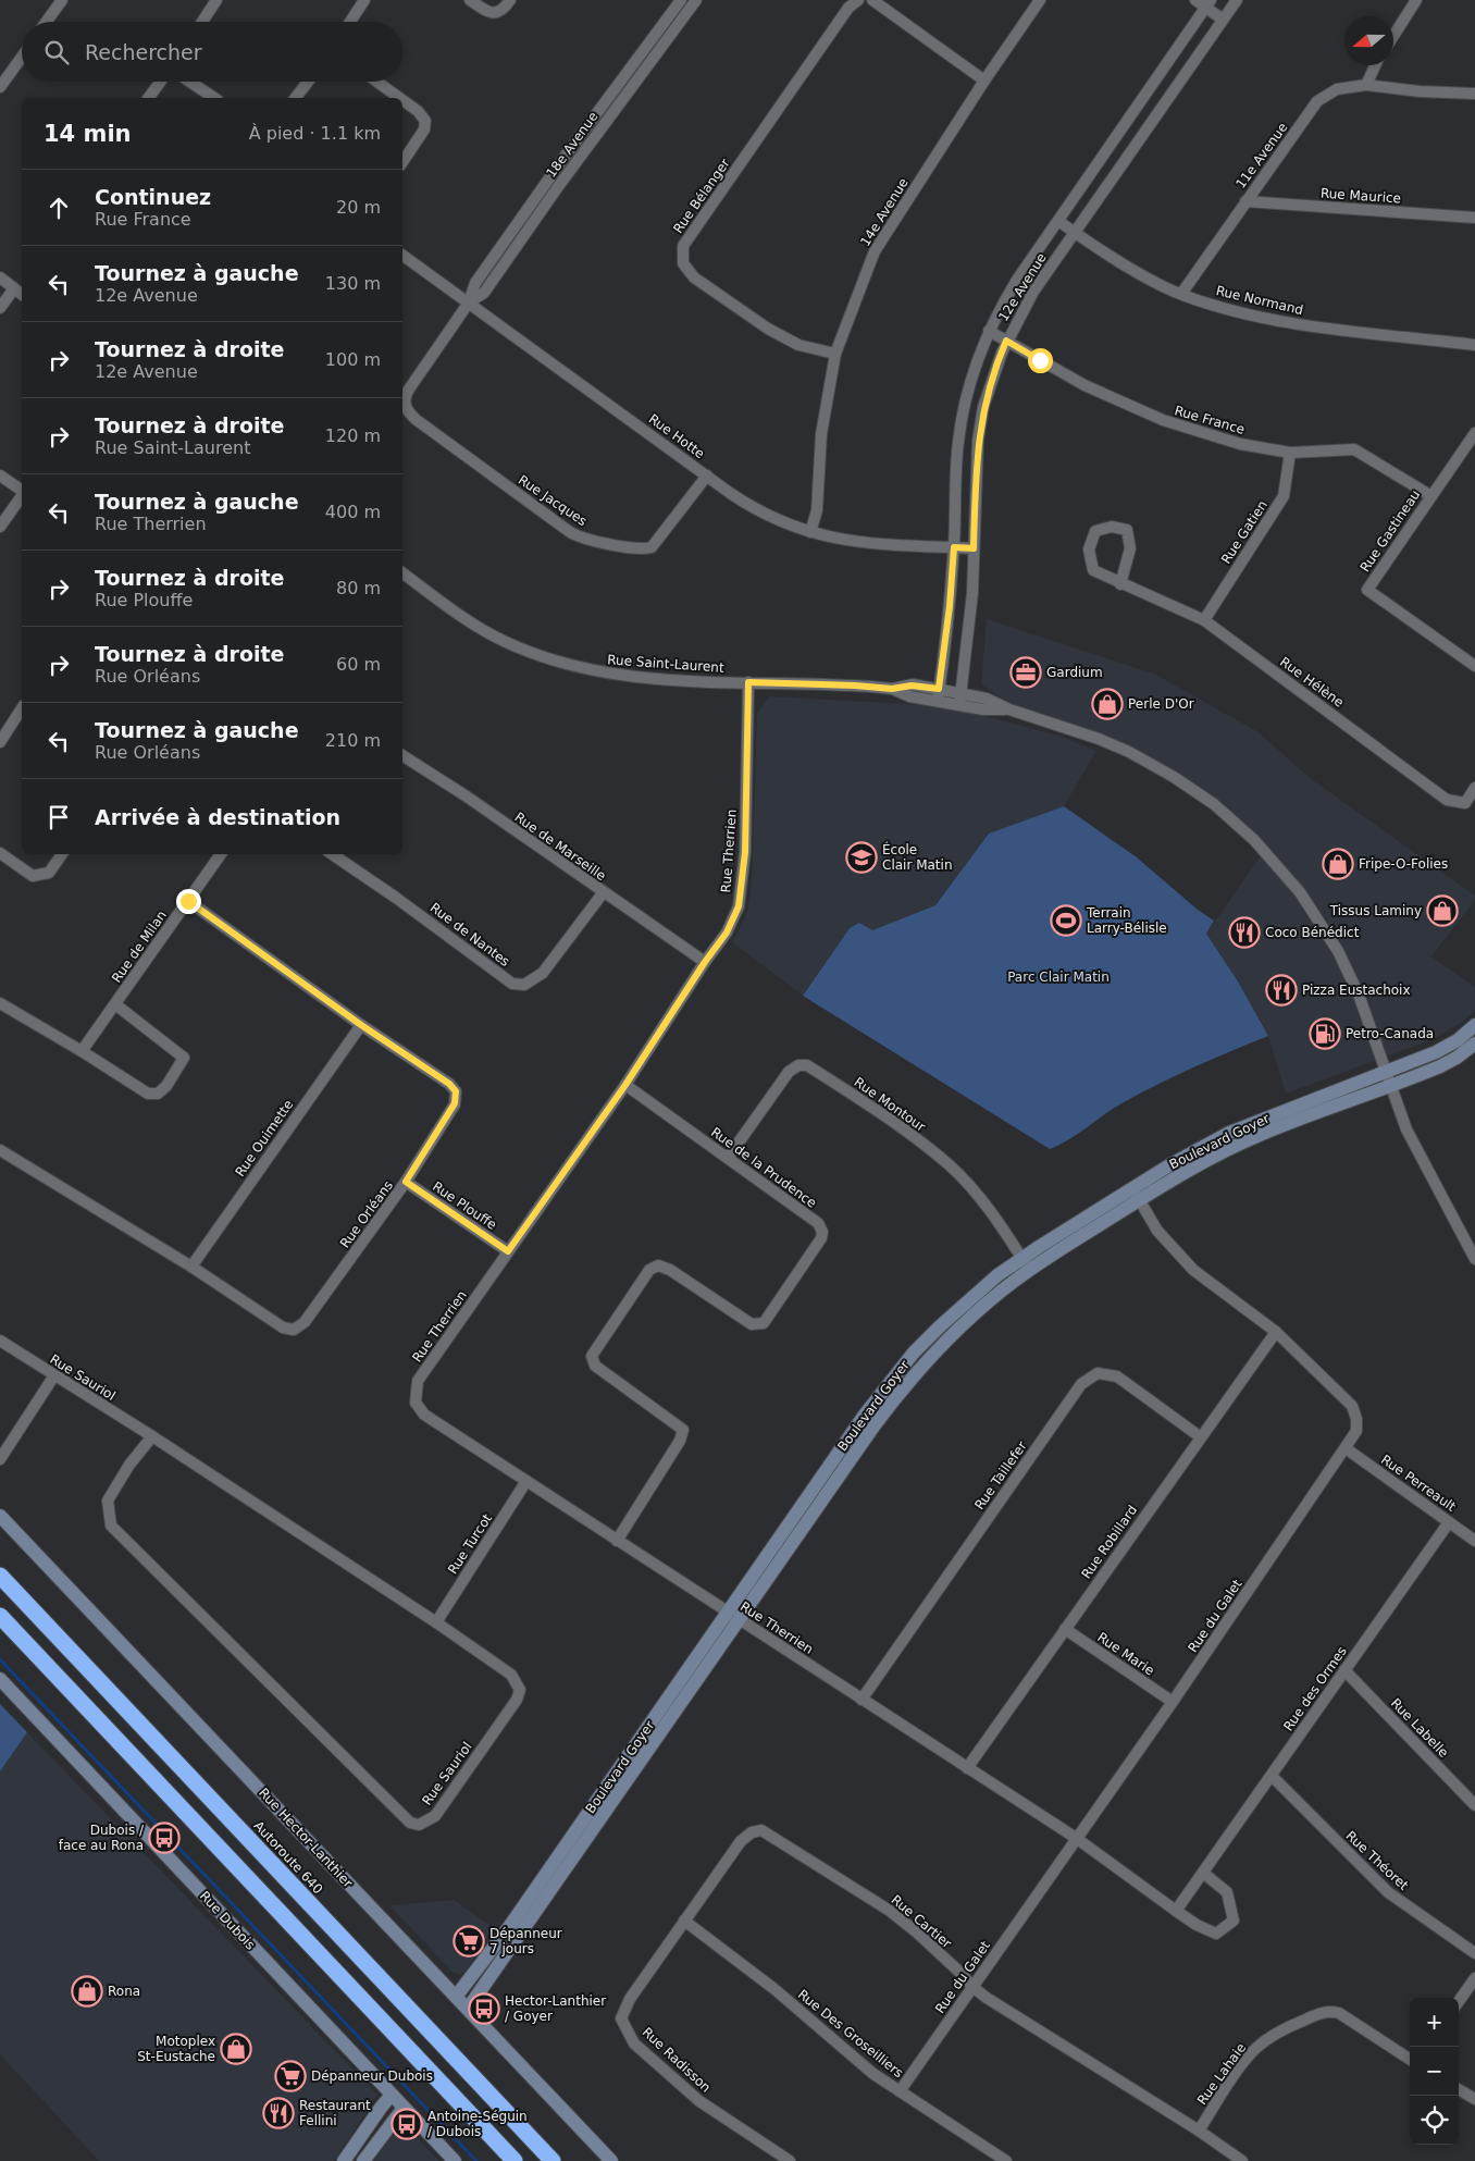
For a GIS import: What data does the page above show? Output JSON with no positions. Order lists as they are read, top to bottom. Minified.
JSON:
{"streets":{"highway":["Autoroute 640"],"street":["18e Avenue","11e Avenue","Rue Bélanger","Rue Maurice","14e Avenue","12e Avenue","Rue Normand","Rue France","Rue Hotte","Rue Jacques","Rue Gastineau","Rue Gatien","Rue Saint-Laurent","Rue Hélène","Rue de Marseille","Rue Therrien","Rue de Nantes","Rue de Milan","Rue Montour","Rue Ouimette","Boulevard Goyer","Rue de la Prudence","Rue Plouffe","Rue Orléans","Rue Sauriol","Rue Taillefer","Rue Perreault","Rue Robillard","Rue Turcot","Rue du Galet","Rue Marie","Rue des Ormes","Rue Labelle","Rue Hector-Lanthier","Rue Théoret","Rue Dubois","Rue Cartier","Rue Des Groseilliers","Rue Radisson","Rue Lahaie"]},"crossings":[["18e Avenue","Rue Hotte"],["18e Avenue","Rue Jacques"],["11e Avenue","Rue Maurice"],["11e Avenue","Rue Normand"],["Rue Bélanger","14e Avenue"],["14e Avenue","Rue Hotte"],["12e Avenue","Rue Normand"],["12e Avenue","Rue France"],["12e Avenue","Rue Hotte"],["12e Avenue","Rue Saint-Laurent"],["Rue France","Rue Gastineau"],["Rue France","Rue Gatien"],["Rue Hotte","Rue Jacques"],["Rue Gatien","Rue Hélène"],["Rue Saint-Laurent","Rue Therrien"],["Rue Saint-Laurent","Boulevard Goyer"],["Rue de Marseille","Rue Therrien"],["Rue de Marseille","Rue de Nantes"],["Rue Therrien","Boulevard Goyer"],["Rue Therrien","Rue de la Prudence"],["Rue Therrien","Rue Plouffe"],["Rue Therrien","Rue Taillefer"],["Rue Therrien","Rue Robillard"],["Rue Therrien","Rue Turcot"],["Rue Therrien","Rue du Galet"],["Rue de Milan","Rue Orléans"],["Rue Montour","Boulevard Goyer"],["Rue Montour","Rue de la Prudence"],["Rue Ouimette","Rue Orléans"],["Boulevard Goyer","Rue du Galet"],["Boulevard Goyer","Rue Hector-Lanthier"],["Rue Plouffe","Rue Orléans"],["Rue Sauriol","Rue Turcot"],["Rue Taillefer","Rue Robillard"],["Rue Perreault","Rue du Galet"],["Rue Perreault","Rue des Ormes"],["Rue Robillard","Rue du Galet"],["Rue Robillard","Rue Marie"],["Rue du Galet","Rue Marie"],["Rue du Galet","Rue Cartier"],["Rue du Galet","Rue Des Groseilliers"],["Rue des Ormes","Rue Labelle"],["Rue des Ormes","Rue Théoret"],["Rue Cartier","Rue Des Groseilliers"],["Rue Cartier","Rue Radisson"],["Rue Cartier","Rue Lahaie"],["Rue Des Groseilliers","Rue Radisson"]],"parks":["Parc Clair Matin"],"places":{"office":["Gardium"],"shop":["Perle D'Or","Fripe-O-Folies","Tissus Laminy","Rona","Motoplex St-Eustache"],"school or university":["École Clair Matin"],"sports":["Terrain Larry-Bélisle"],"restaurant":["Coco Bénédict","Pizza Eustachoix","Restaurant Fellini"],"fuel station":["Petro-Canada"],"bus stop":["Dubois / face au Rona","Hector-Lanthier / Goyer","Antoine-Séguin / Dubois"],"supermarket":["Dépanneur 7 jours","Dépanneur Dubois"]},"north":"left","page":{"search":"Rechercher","heading":["14 min","À pied · 1.1 km"],"list":[["Continuez","Rue France","20 m"],["Tournez à gauche","12e Avenue","130 m"],["Tournez à droite","12e Avenue","100 m"],["Tournez à droite","Rue Saint-Laurent","120 m"],["Tournez à gauche","Rue Therrien","400 m"],["Tournez à droite","Rue Plouffe","80 m"],["Tournez à droite","Rue Orléans","60 m"],["Tournez à gauche","Rue Orléans","210 m"],"Arrivée à destination"],"map_buttons":["+","−"]}}
